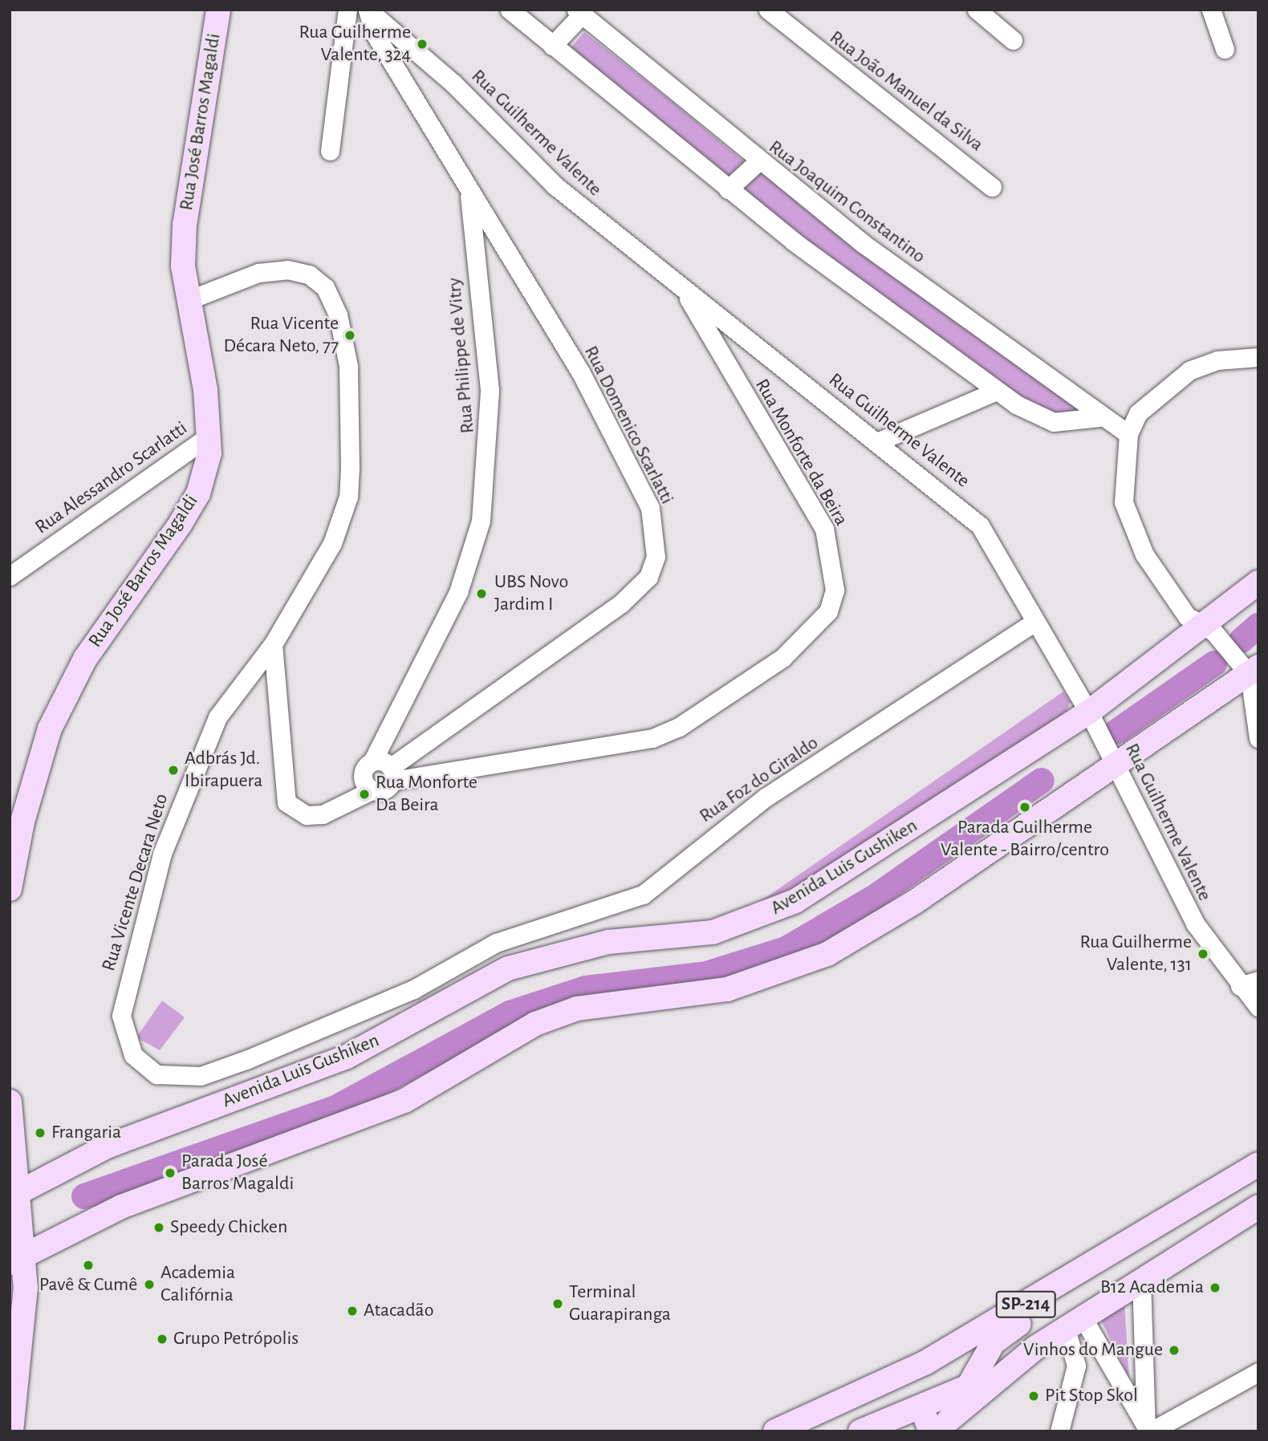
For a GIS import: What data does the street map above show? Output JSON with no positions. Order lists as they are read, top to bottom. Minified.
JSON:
{"streets":{"main road":["Rua José Barros Magaldi","Avenida Luis Gushiken","SP-214"],"street":["Rua João Manuel da Silva","Rua Guilherme Valente","Rua Joaquim Constantino","Rua Philippe de Vitry","Rua Domenico Scarlatti","Rua Monforte da Beira","Rua Alessandro Scarlatti","Rua Foz do Giraldo","Rua Vicente Decara Neto"]},"crossings":[["Rua José Barros Magaldi","Rua Alessandro Scarlatti"],["Rua José Barros Magaldi","Rua Vicente Decara Neto"],["Rua Guilherme Valente","Rua Domenico Scarlatti"],["Rua Guilherme Valente","Rua Monforte da Beira"],["Rua Guilherme Valente","Rua Foz do Giraldo"],["Rua Guilherme Valente","Avenida Luis Gushiken"],["Rua Philippe de Vitry","Rua Domenico Scarlatti"],["Rua Domenico Scarlatti","Rua Monforte da Beira"],["Rua Foz do Giraldo","Rua Vicente Decara Neto"]],"places":["Rua Guilherme Valente, 324","Rua Vicente Décara Neto, 77","UBS Novo Jardim I","Adbrás Jd. Ibirapuera","Rua Monforte Da Beira","Parada Guilherme Valente - Bairro/centro","Rua Guilherme Valente, 131","Frangaria","Parada José Barros Magaldi","Speedy Chicken","Pavê & Cumê","Academia Califórnia","B12 Academia","Terminal Guarapiranga","Atacadão","Grupo Petrópolis","Vinhos do Mangue","Pit Stop Skol"]}
